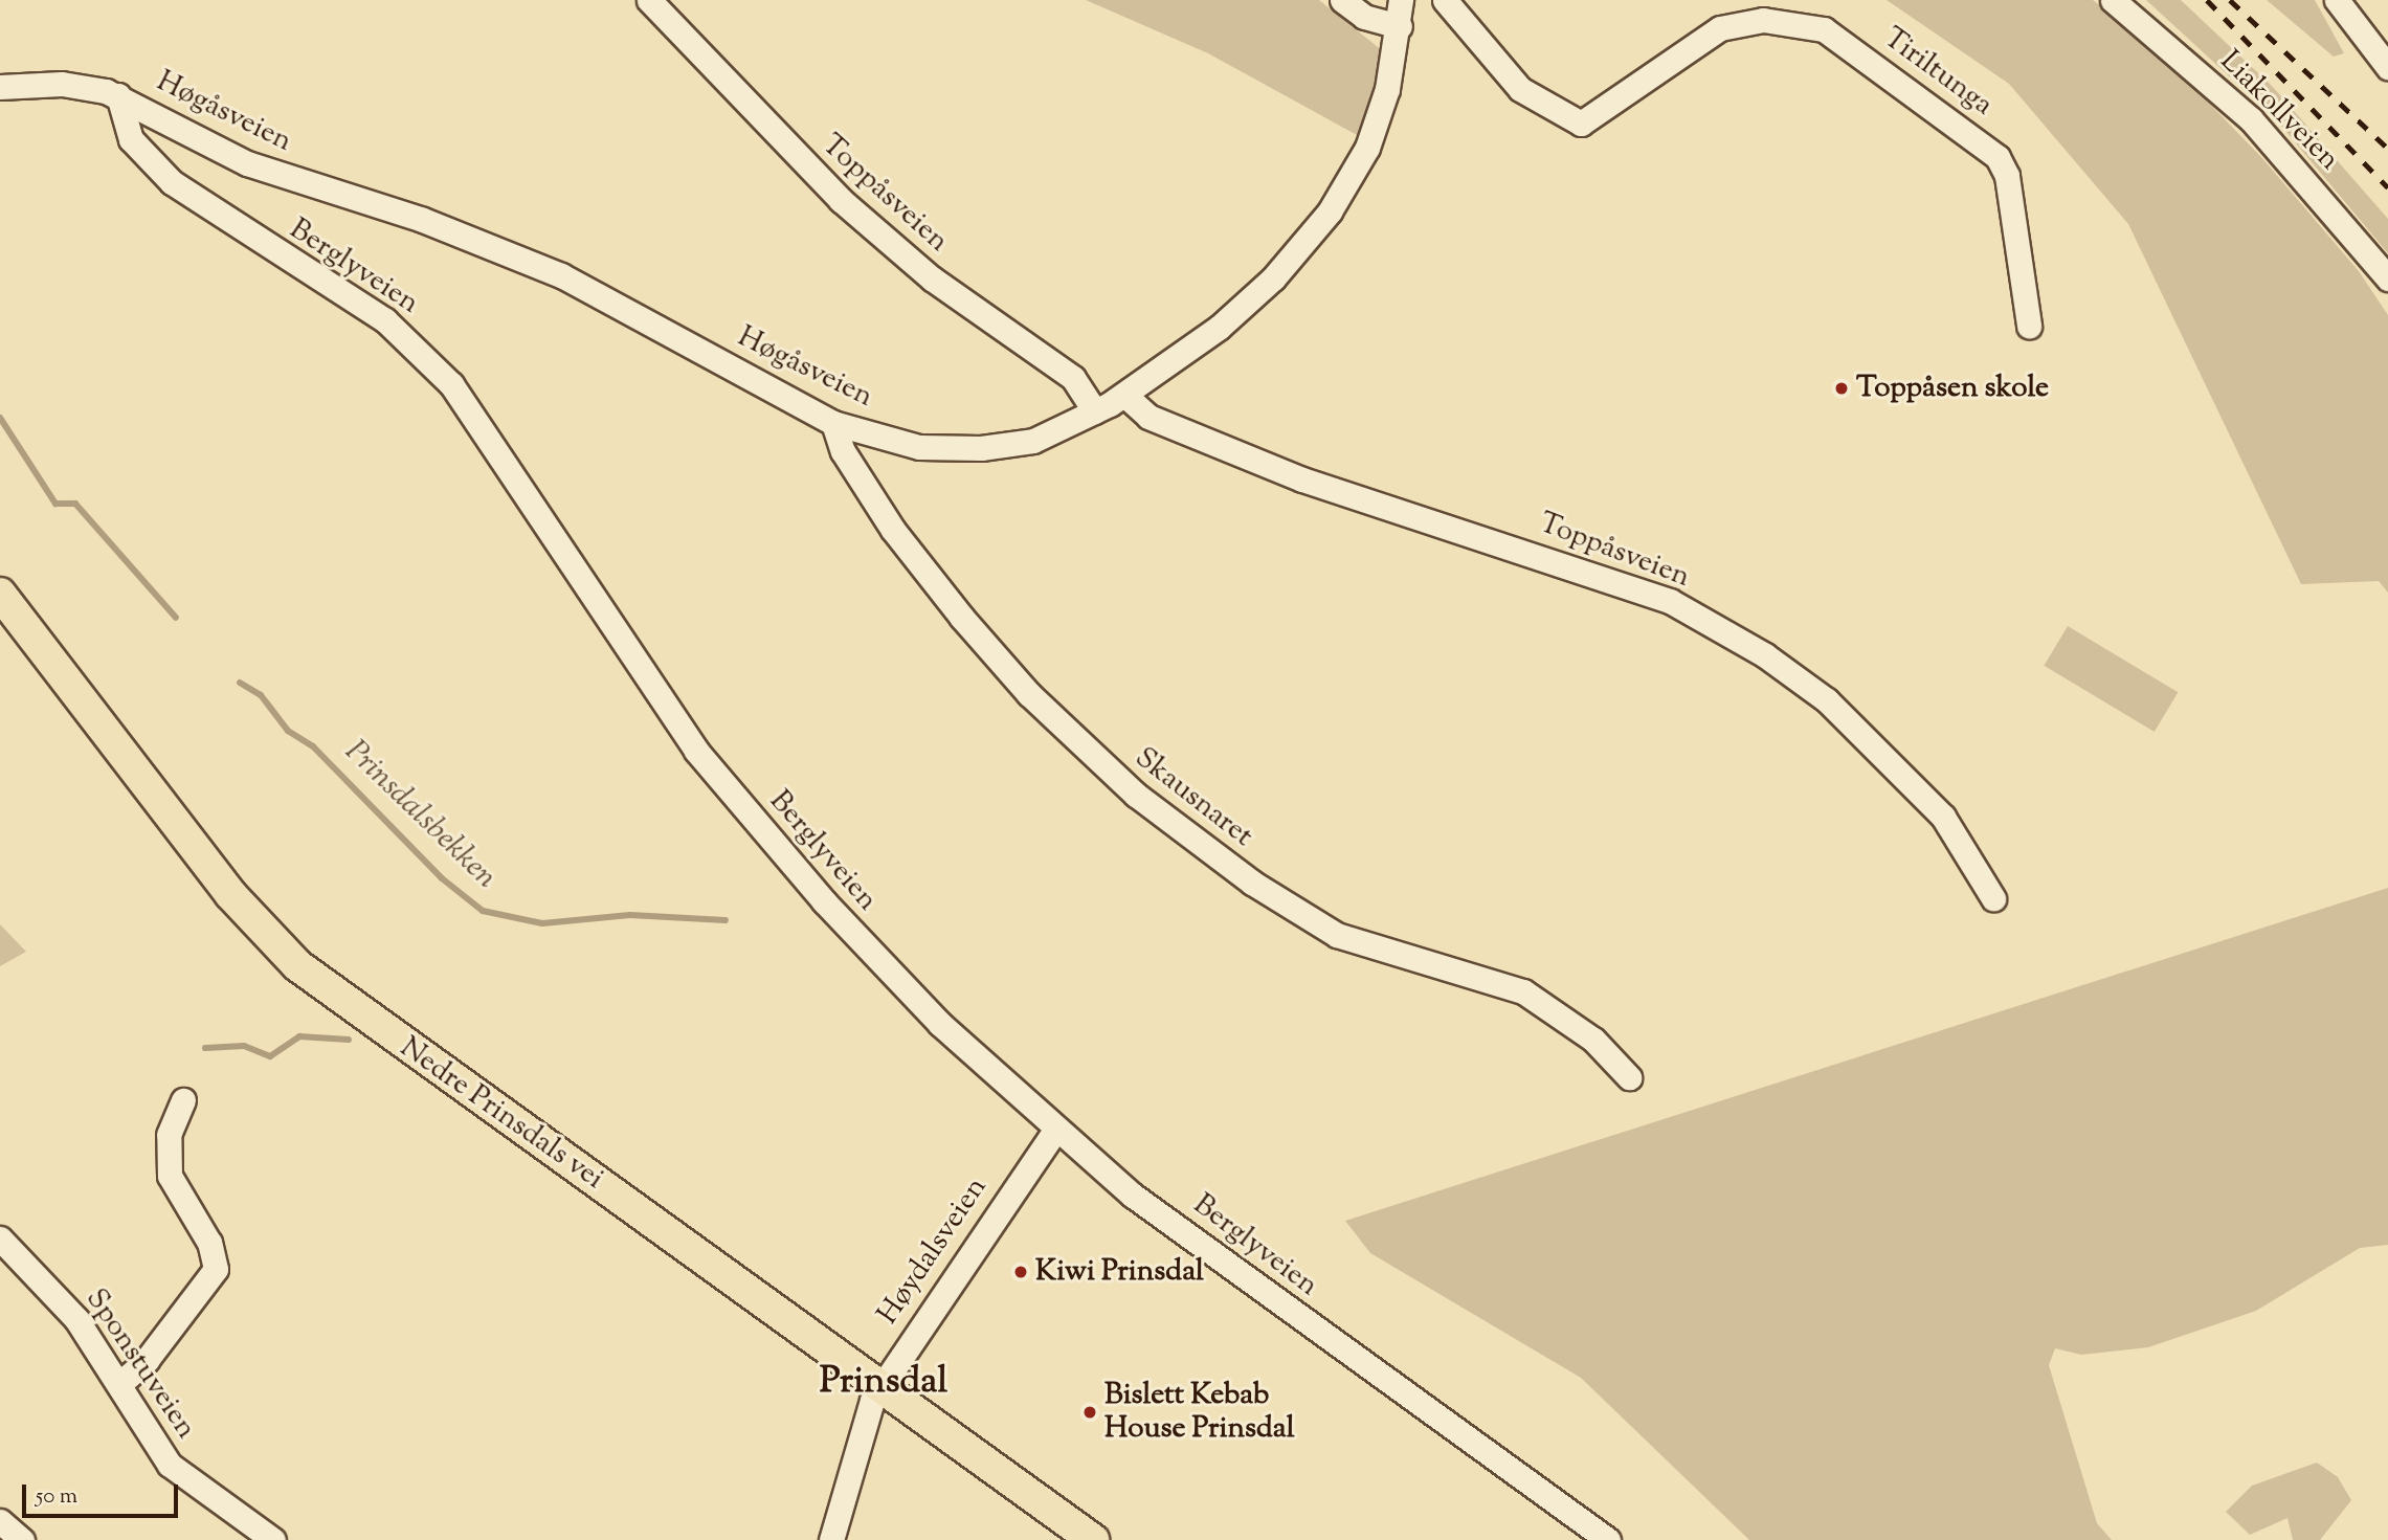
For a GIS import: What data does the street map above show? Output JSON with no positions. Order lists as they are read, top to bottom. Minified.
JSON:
{"streets":{"main road":["Nedre Prinsdals vei"],"street":["Tiriltunga","Liakollveien","Høgåsveien","Toppåsveien","Berglyveien","Skausnaret","Høydalsveien","Sponstuveien"]},"crossings":[["Høgåsveien","Toppåsveien"],["Høgåsveien","Berglyveien"],["Høgåsveien","Skausnaret"],["Berglyveien","Høydalsveien"],["Nedre Prinsdals vei","Høydalsveien"]],"districts":["Prinsdal"],"water":["Prinsdalsbekken"],"places":["Toppåsen skole","Kiwi Prinsdal","Bislett Kebab House Prinsdal"],"scale_bar":"50 m"}
